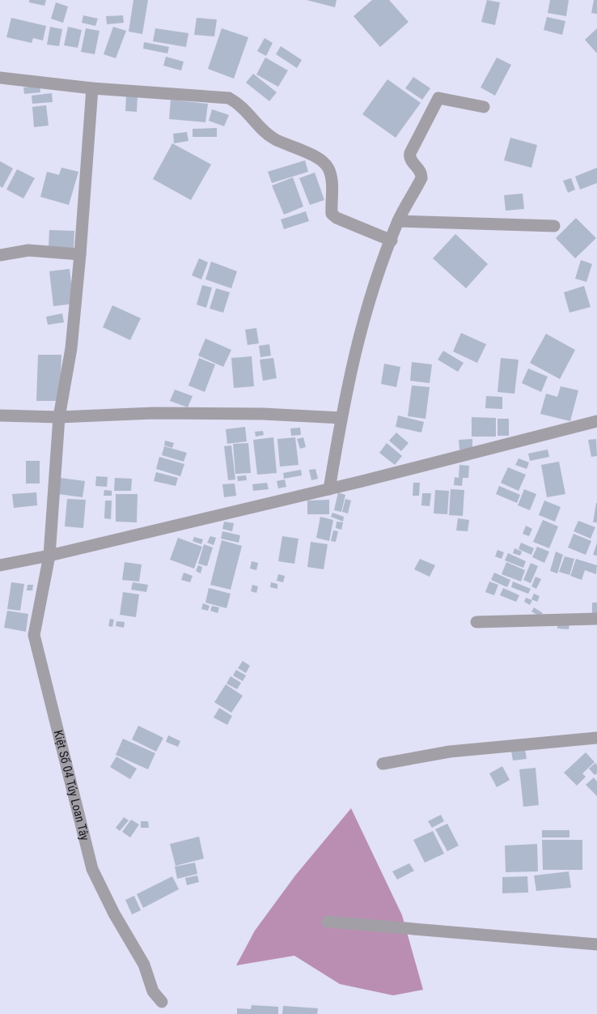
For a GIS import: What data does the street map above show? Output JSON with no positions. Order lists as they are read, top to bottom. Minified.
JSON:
{"streets":{"street":["Kiệt Số 04 Túy Loan Tây"]}}
